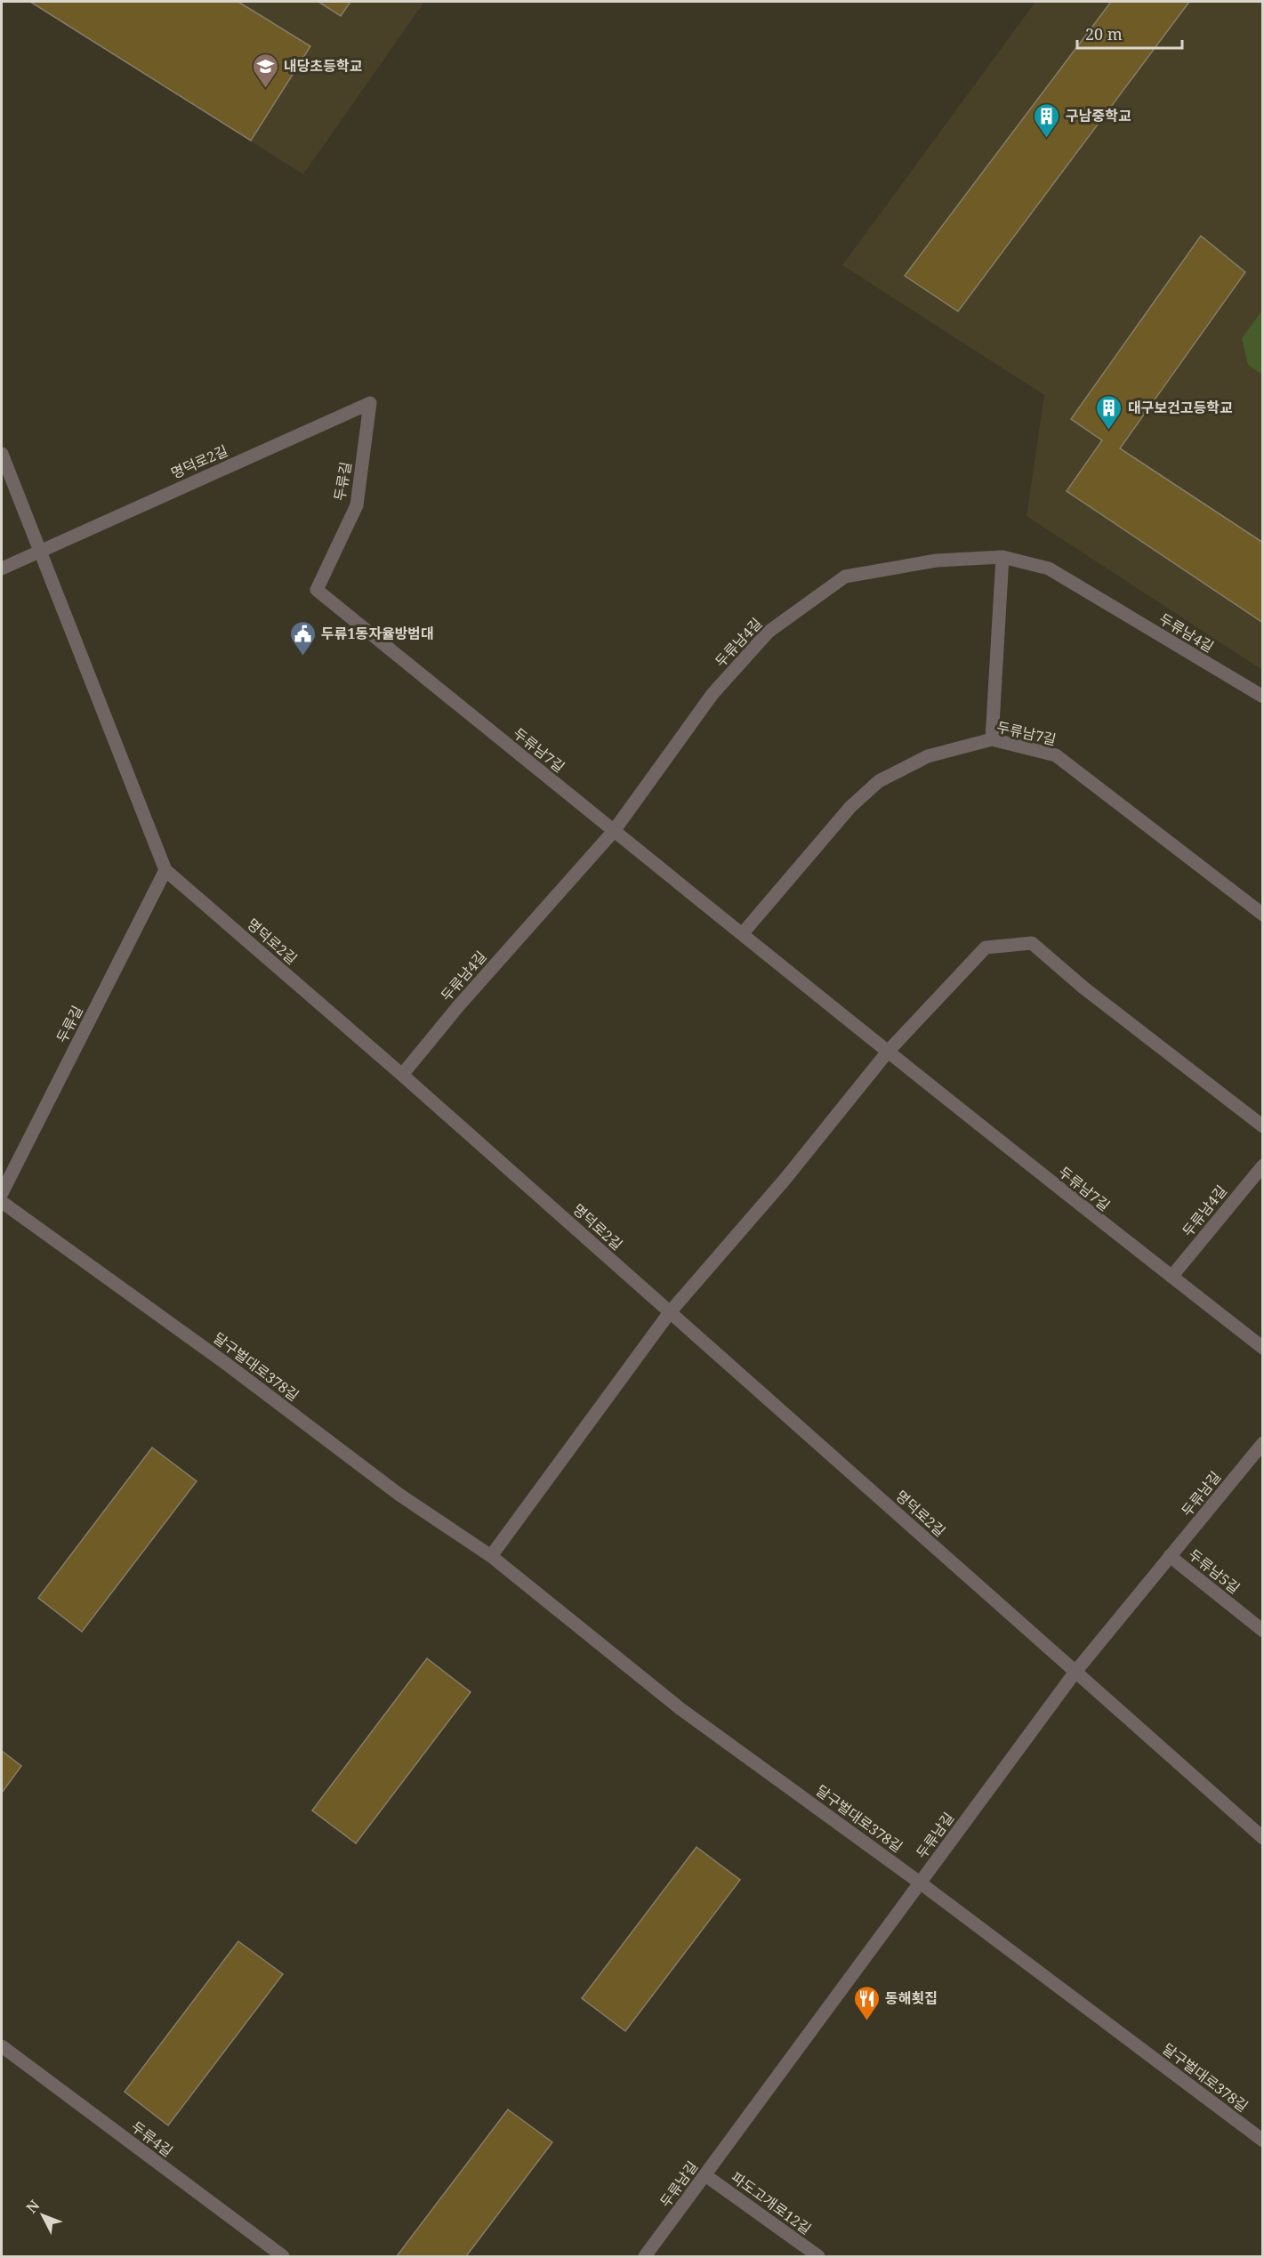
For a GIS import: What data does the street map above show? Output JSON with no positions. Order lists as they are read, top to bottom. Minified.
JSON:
{"streets":{"street":["명덕로2길","두류길","두류남4길","두류남7길","달구벌대로378길","두류남길","두류남5길","두류4길","파도고개로12길"]},"crossings":[["명덕로2길","두류길"],["명덕로2길","두류남4길"],["명덕로2길","두류남길"],["두류길","두류남7길"],["두류남4길","두류남7길"],["달구벌대로378길","두류남길"],["두류남길","두류남5길"],["두류남길","파도고개로12길"]],"places":{"school or university":["내당초등학교"],"building":["구남중학교","대구보건고등학교"],"public building":["두류1동자율방범대"],"restaurant":["동해횟집"]},"scale_bar":"20 m","north":"top left"}
